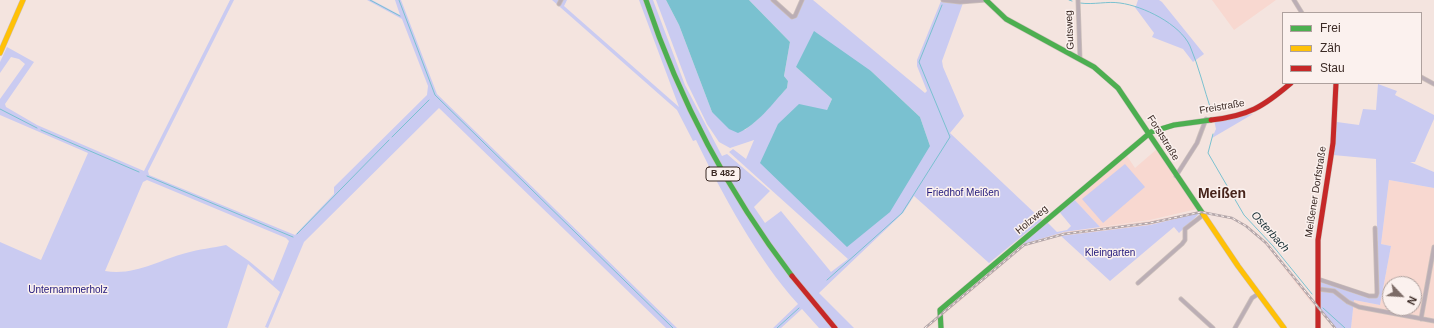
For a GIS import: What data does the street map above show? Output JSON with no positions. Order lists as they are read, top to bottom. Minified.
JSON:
{"streets":{"street":["Gutsweg","Freistraße","Forststraße","B 482","Meißener Dorfstraße","Holzweg"]},"crossings":[["Gutsweg","Forststraße"],["Freistraße","Forststraße"],["Freistraße","Holzweg"],["Forststraße","Holzweg"]],"districts":["Meißen"],"water":["Osterbach"],"parks":["Friedhof Meißen","Kleingarten","Unternammerholz"],"legend":["Frei","Zäh","Stau"],"north":"bottom right"}
